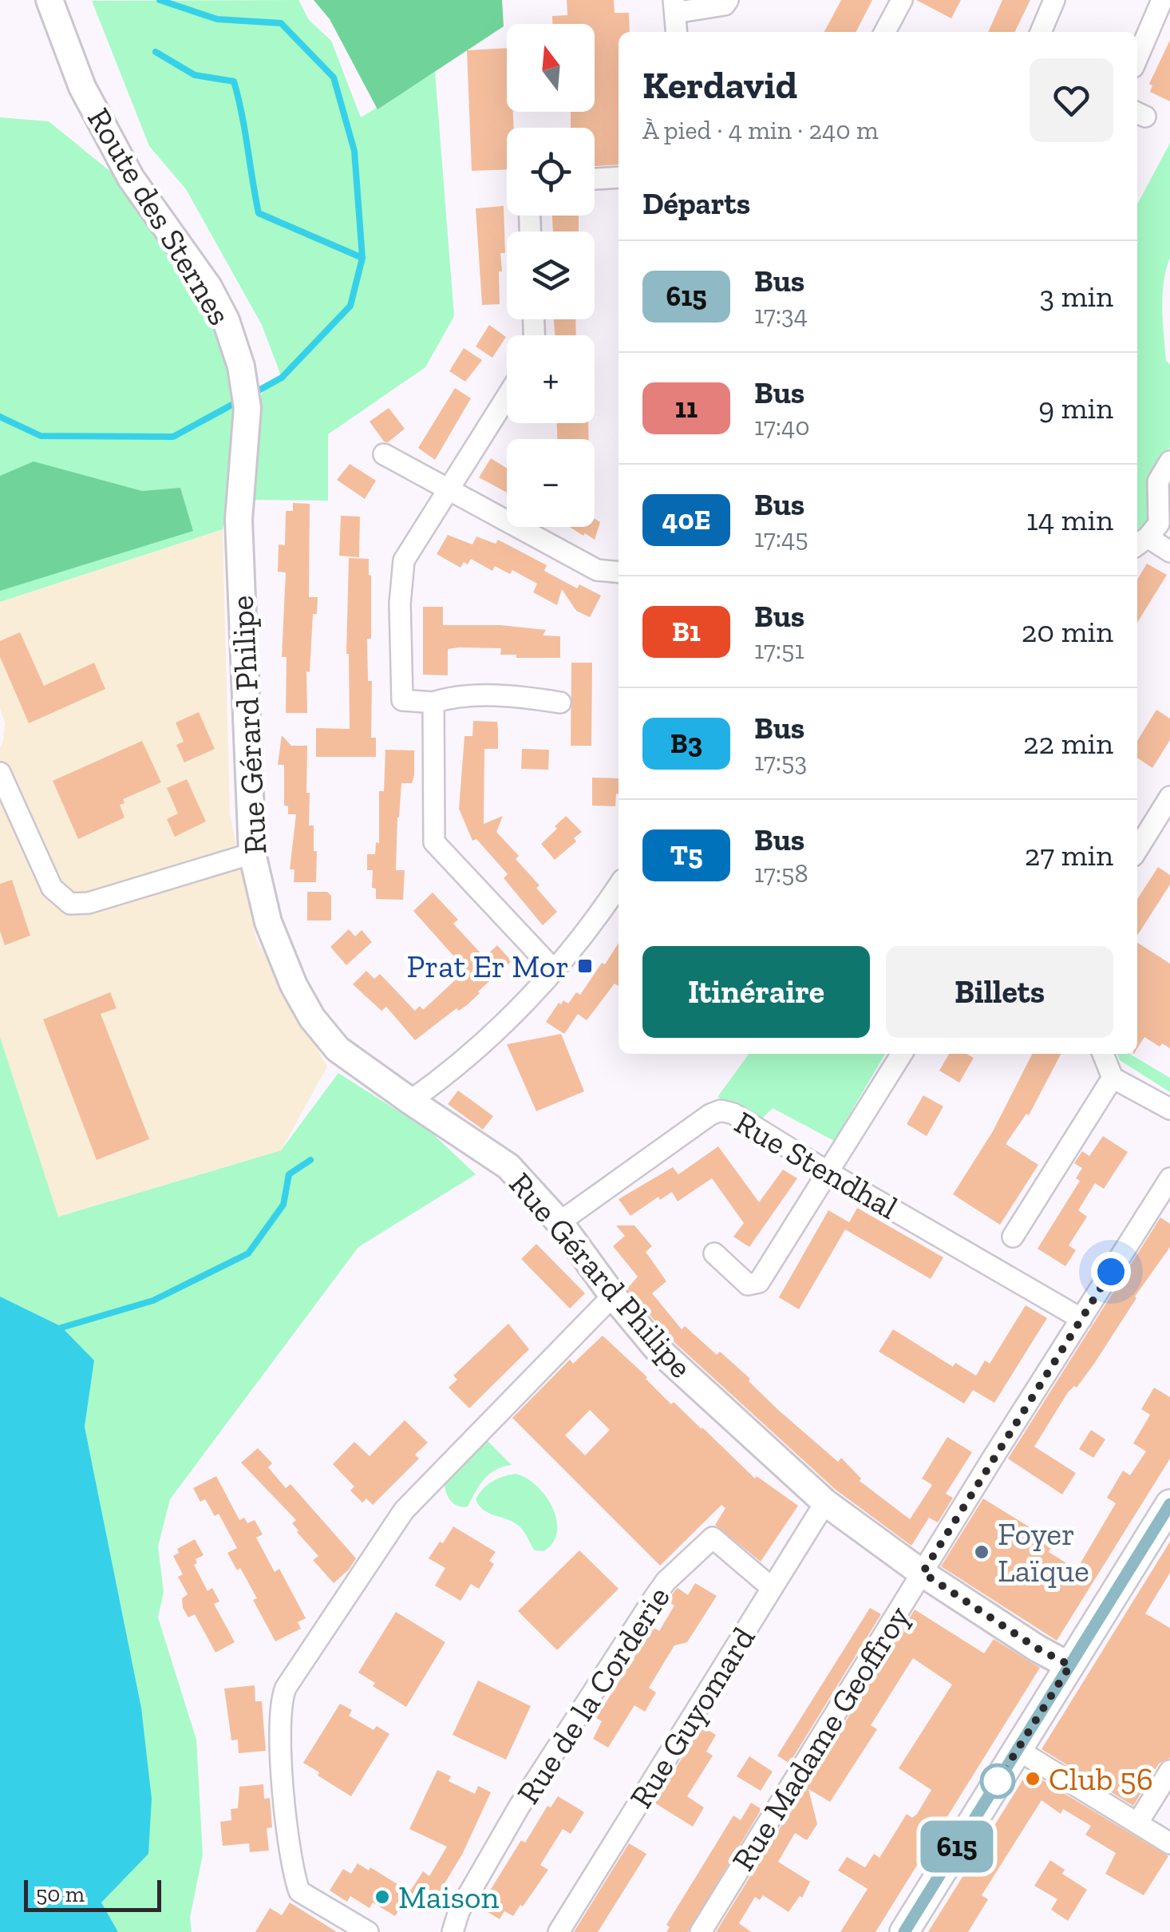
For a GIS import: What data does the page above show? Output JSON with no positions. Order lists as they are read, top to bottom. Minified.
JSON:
{"streets":{"street":["Route des Sternes","Rue Gérard Philipe","Rue Stendhal","Rue de la Corderie","Rue Guyomard","Rue Madame Geoffroy"]},"crossings":[["Route des Sternes","Rue Gérard Philipe"],["Rue Gérard Philipe","Rue Stendhal"],["Rue Gérard Philipe","Rue Guyomard"],["Rue Gérard Philipe","Rue Madame Geoffroy"],["Rue Stendhal","Rue Madame Geoffroy"],["Rue de la Corderie","Rue Guyomard"]],"places":{"transit":["Prat Er Mor"],"other":["Foyer Laïque","Club 56","Maison"]},"lines":["bus line 615"],"scale_bar":"50 m","north":"top","page":{"on_map":"615","map_buttons":["+","−"],"heading":[["Kerdavid","À pied · 4 min · 240 m"],"Départs"],"list":[{"mark":"615","name":"Bus","note":"17:34","value":"3 min"},{"mark":"11","name":"Bus","note":"17:40","value":"9 min"},{"mark":"40E","name":"Bus","note":"17:45","value":"14 min"},{"mark":"B1","name":"Bus","note":"17:51","value":"20 min"},{"mark":"B3","name":"Bus","note":"17:53","value":"22 min"},{"mark":"T5","name":"Bus","note":"17:58","value":"27 min"}],"buttons":["Itinéraire","Billets"],"scale":"50 m"}}
